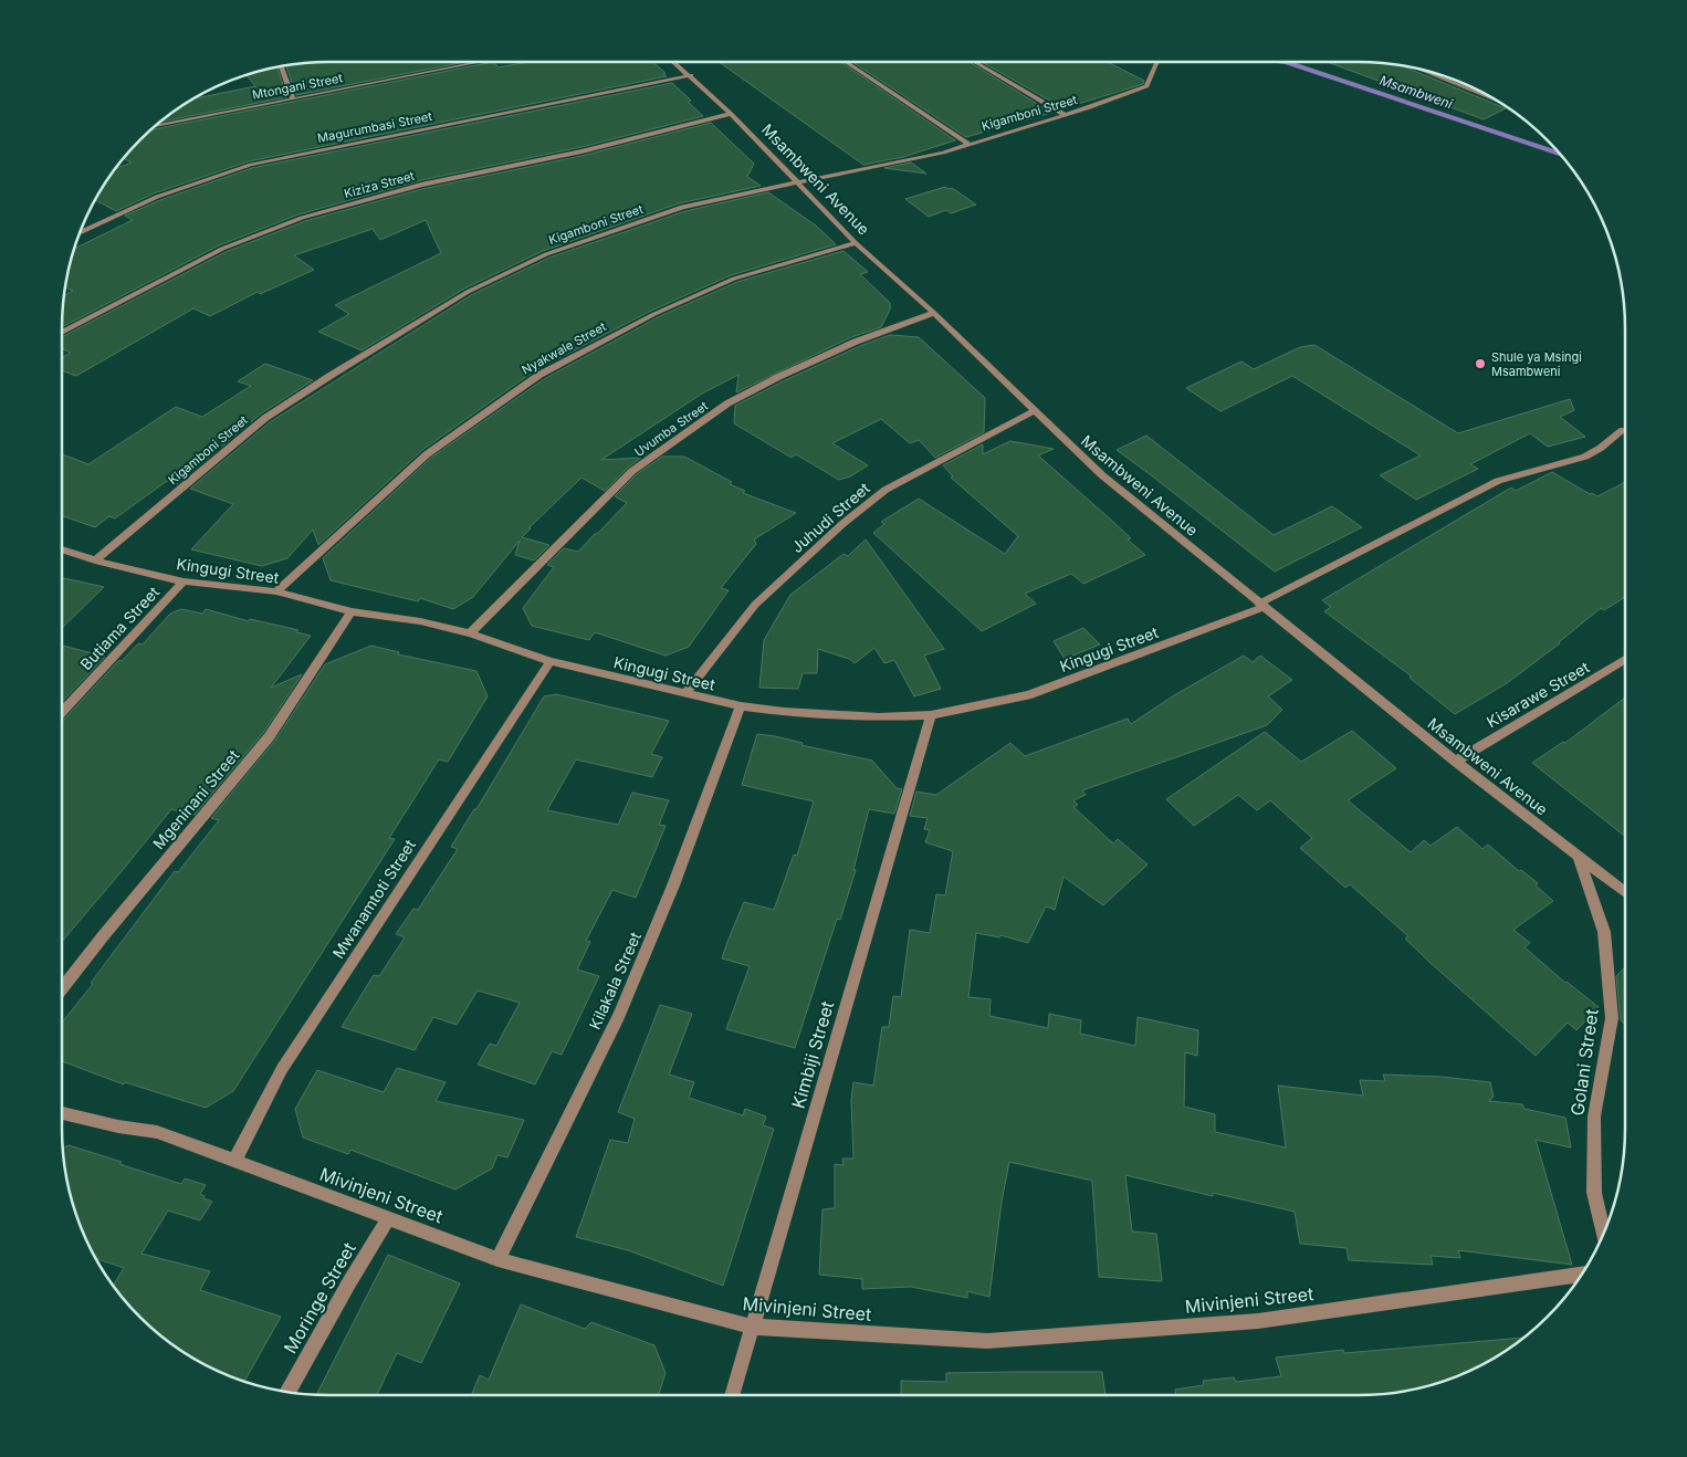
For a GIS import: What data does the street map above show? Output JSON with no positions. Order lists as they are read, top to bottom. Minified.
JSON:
{"streets":{"street":["Mtongani Street","Kigamboni Street","Magurumbasi Street","Msambweni Avenue","Kiziza Street","Nyakwale Street","Uvumba Street","Juhudi Street","Kingugi Street","Butiama Street","Kisarawe Street","Mgeninani Street","Mwanamtoti Street","Kilakala Street","Kimbiji Street","Golani Street","Mivinjeni Street","Moringe Street"]},"crossings":[["Kigamboni Street","Msambweni Avenue"],["Kigamboni Street","Kingugi Street"],["Magurumbasi Street","Msambweni Avenue"],["Msambweni Avenue","Kiziza Street"],["Msambweni Avenue","Nyakwale Street"],["Msambweni Avenue","Uvumba Street"],["Msambweni Avenue","Juhudi Street"],["Msambweni Avenue","Kingugi Street"],["Msambweni Avenue","Kisarawe Street"],["Msambweni Avenue","Golani Street"],["Nyakwale Street","Kingugi Street"],["Uvumba Street","Kingugi Street"],["Juhudi Street","Kingugi Street"],["Kingugi Street","Butiama Street"],["Kingugi Street","Mgeninani Street"],["Kingugi Street","Mwanamtoti Street"],["Kingugi Street","Kilakala Street"],["Kingugi Street","Kimbiji Street"],["Mwanamtoti Street","Mivinjeni Street"],["Kilakala Street","Mivinjeni Street"],["Kimbiji Street","Mivinjeni Street"],["Mivinjeni Street","Moringe Street"]],"water":["Msambweni"],"places":["Shule ya Msingi Msambweni"]}
